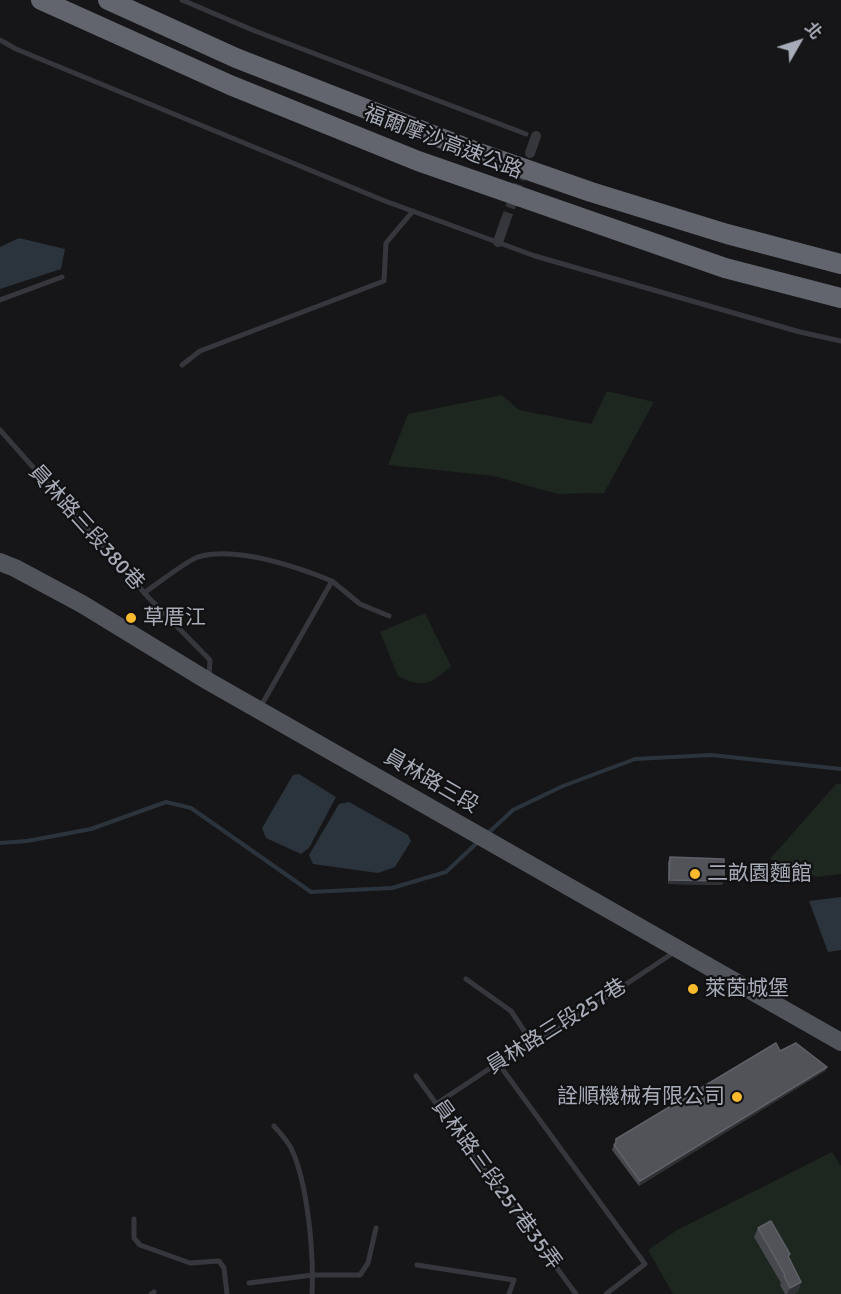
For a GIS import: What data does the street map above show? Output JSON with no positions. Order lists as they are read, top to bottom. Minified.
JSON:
{"streets":{"highway":["福爾摩沙高速公路"],"main road":["員林路三段"],"lane":["員林路三段380巷","員林路三段257巷","員林路三段257巷35弄"]},"crossings":[["員林路三段380巷","員林路三段"],["員林路三段","員林路三段257巷"],["員林路三段257巷","員林路三段257巷35弄"]],"places":["草厝江","二畝園麵館","萊茵城堡","詮順機械有限公司"],"north":"top right"}
